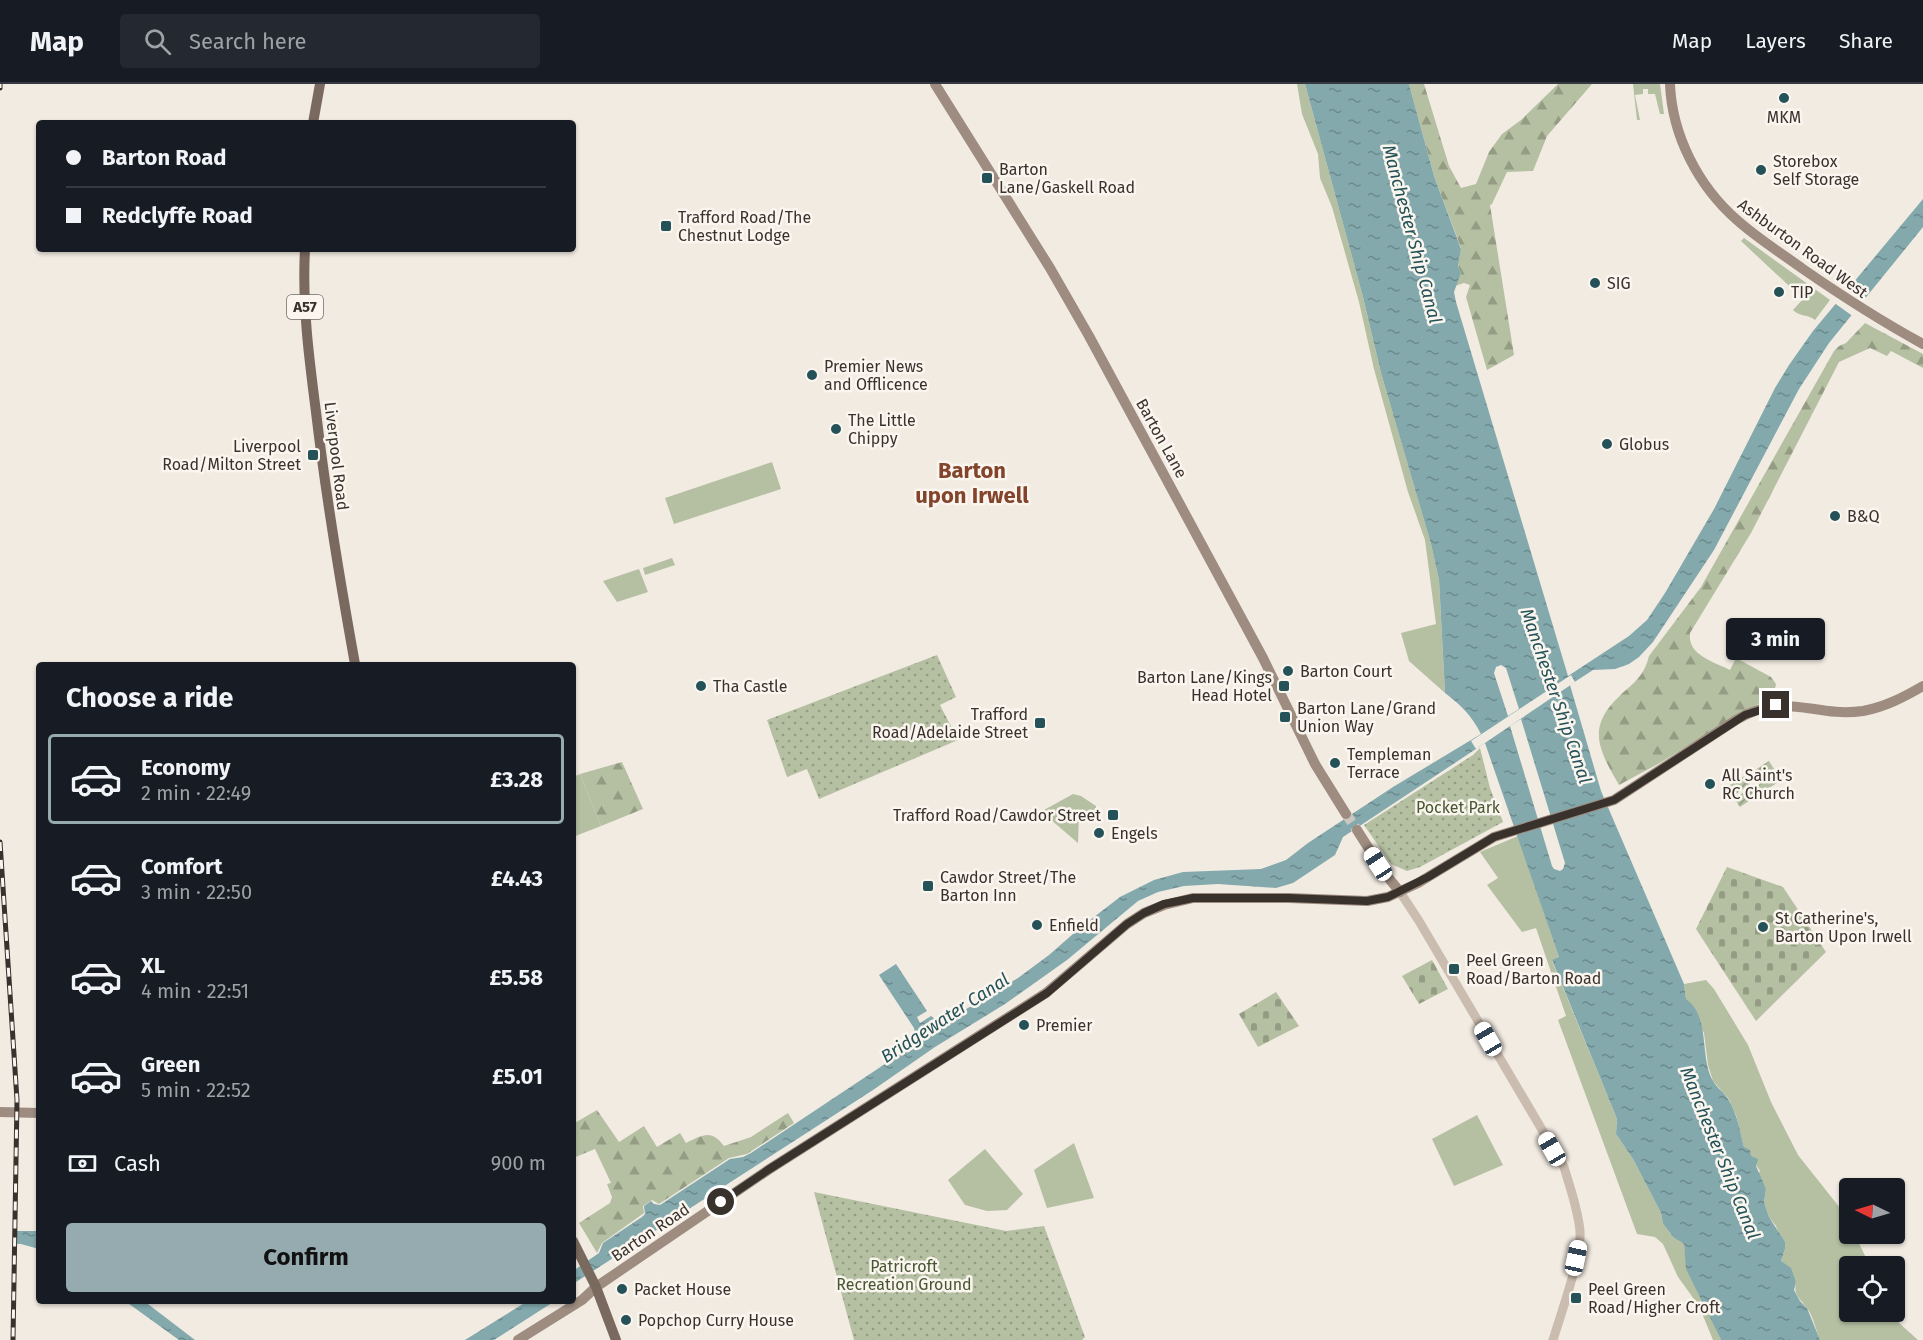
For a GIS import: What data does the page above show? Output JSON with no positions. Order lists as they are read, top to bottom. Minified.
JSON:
{"streets":{"main road":["Ashburton Road West","A57","Barton Lane","Liverpool Road","Barton Road"]},"districts":["Barton upon Irwell"],"water":["Manchester Ship Canal","Bridgewater Canal"],"parks":["Pocket Park","Patricroft Recreation Ground"],"places":{"other":["MKM","Storebox Self Storage","SIG","TIP","Premier News and Offlicence","The Little Chippy","Globus","B&Q","Barton Court","Tha Castle","Templeman Terrace","All Saint's RC Church","Engels","Enfield","St Catherine's, Barton Upon Irwell","Premier","Packet House","Popchop Curry House"],"transit":["Barton Lane/Gaskell Road","Trafford Road/The Chestnut Lodge","Liverpool Road/Milton Street","Barton Lane/Kings Head Hotel","Barton Lane/Grand Union Way","Trafford Road/Adelaide Street","Trafford Road/Cawdor Street","Cawdor Street/The Barton Inn","Peel Green Road/Barton Road","Peel Green Road/Higher Croft"]},"north":"left","page":{"header":"Map","search":"Search here","nav":["Map","Layers","Share"],"banner":["Barton Road","Redclyffe Road"],"bubble":"3 min","heading":"Choose a ride","list":[{"name":"Economy","note":"2 min · 22:49","value":"£3.28"},{"name":"Comfort","note":"3 min · 22:50","value":"£4.43"},{"name":"XL","note":"4 min · 22:51","value":"£5.58"},{"name":"Green","note":"5 min · 22:52","value":"£5.01"}],"pay":["Cash","900 m"],"buttons":"Confirm"}}
